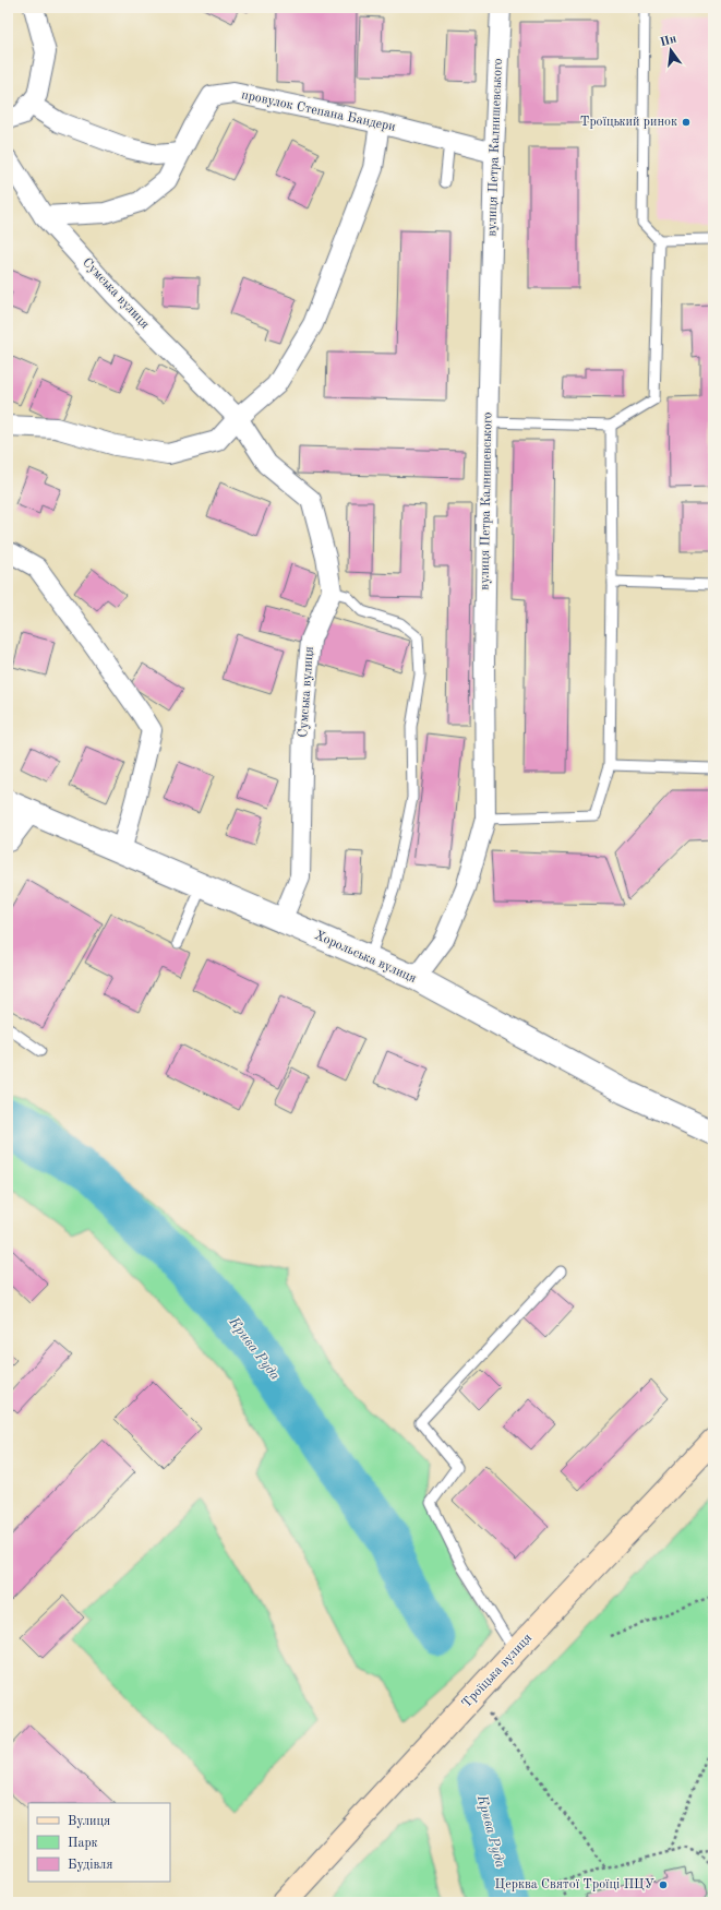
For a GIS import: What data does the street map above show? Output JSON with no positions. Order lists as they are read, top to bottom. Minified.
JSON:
{"streets":{"main road":["Троїцька вулиця"],"street":["провулок Степана Бандери","вулиця Петра Калнишевського","Сумська вулиця","Хорольська вулиця"]},"crossings":[["провулок Степана Бандери","вулиця Петра Калнишевського"],["провулок Степана Бандери","Сумська вулиця"],["вулиця Петра Калнишевського","Хорольська вулиця"],["Сумська вулиця","Хорольська вулиця"]],"water":["Крива Руда"],"places":["Троїцький ринок","Церква Святої Троїці ПЦУ"],"legend":["Вулиця","Парк","Будівля"],"north":"top"}
